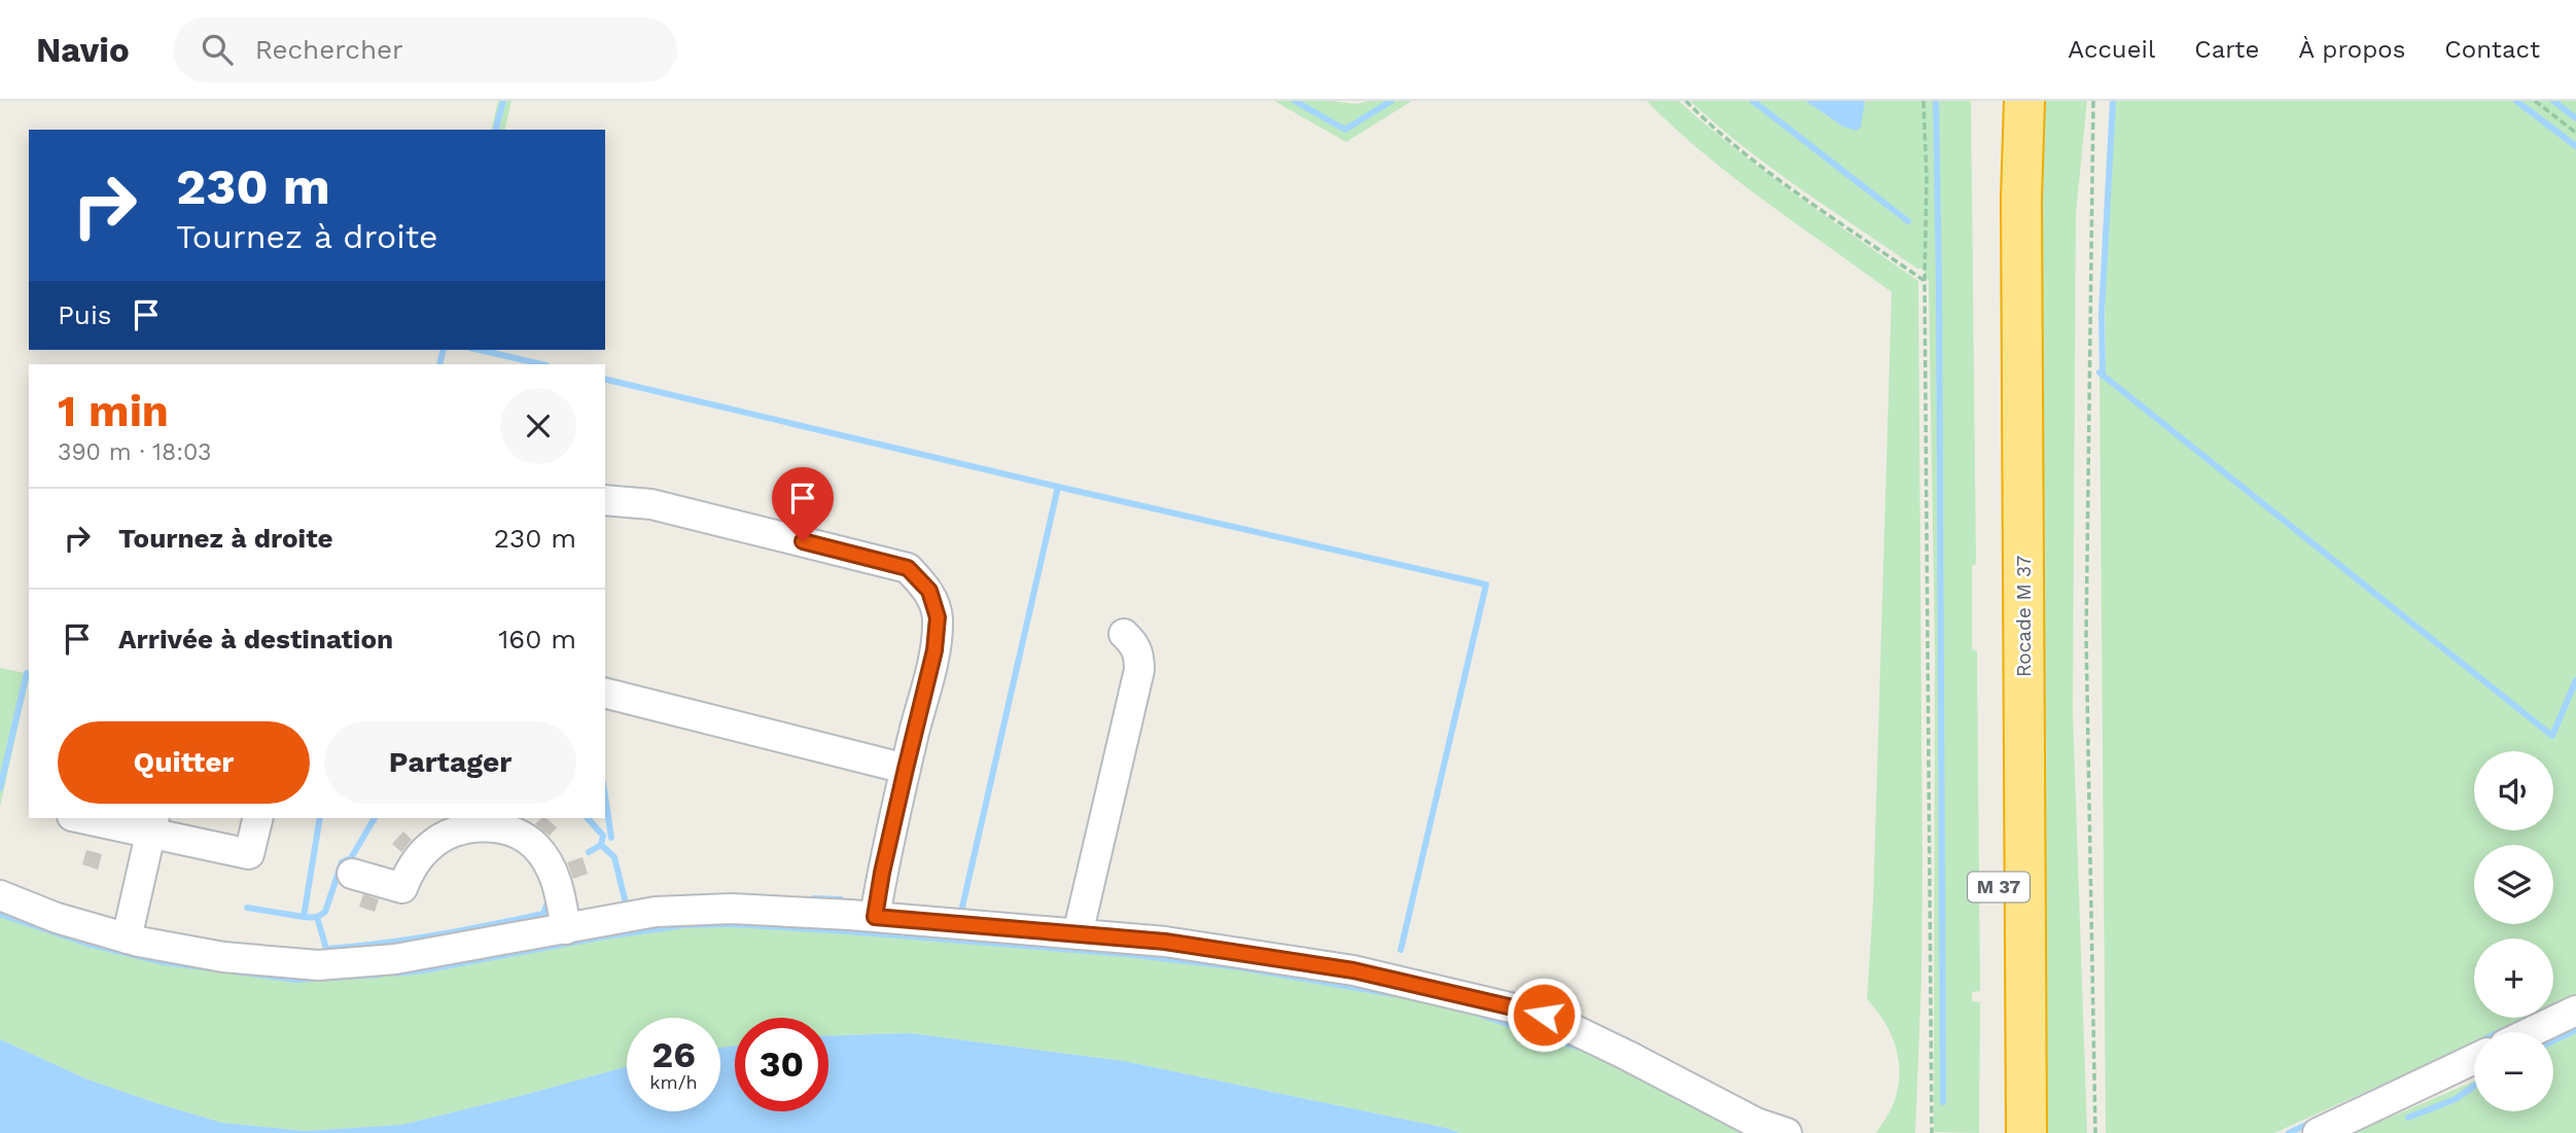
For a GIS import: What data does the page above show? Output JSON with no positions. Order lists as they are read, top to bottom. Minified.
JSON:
{"streets":{"highway":["Rocade M 37","M 37"]},"page":{"header":"Navio","search":"Rechercher","nav":["Accueil","Carte","À propos","Contact"],"turn":["230 m","Tournez à droite"],"then":"Puis","heading":["1 min","390 m · 18:03"],"list":[{"name":"Tournez à droite","value":"230 m"},{"name":"Arrivée à destination","value":"160 m"}],"buttons":["Quitter","Partager"],"map_buttons":["+","−"],"speed":"26 km/h","limit":"30"}}
